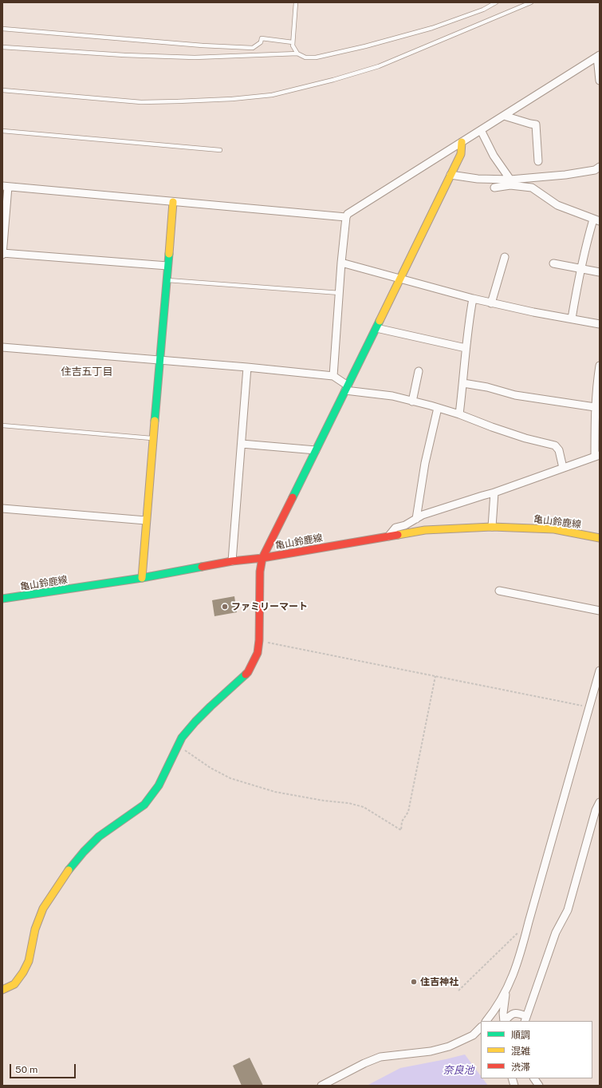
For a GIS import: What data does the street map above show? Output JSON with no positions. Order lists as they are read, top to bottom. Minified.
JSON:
{"streets":{"street":["亀山鈴鹿線"]},"districts":["住吉五丁目"],"water":["奈良池"],"places":["ファミリーマート","住吉神社"],"legend":["順調","混雑","渋滞"],"scale_bar":"50 m"}
